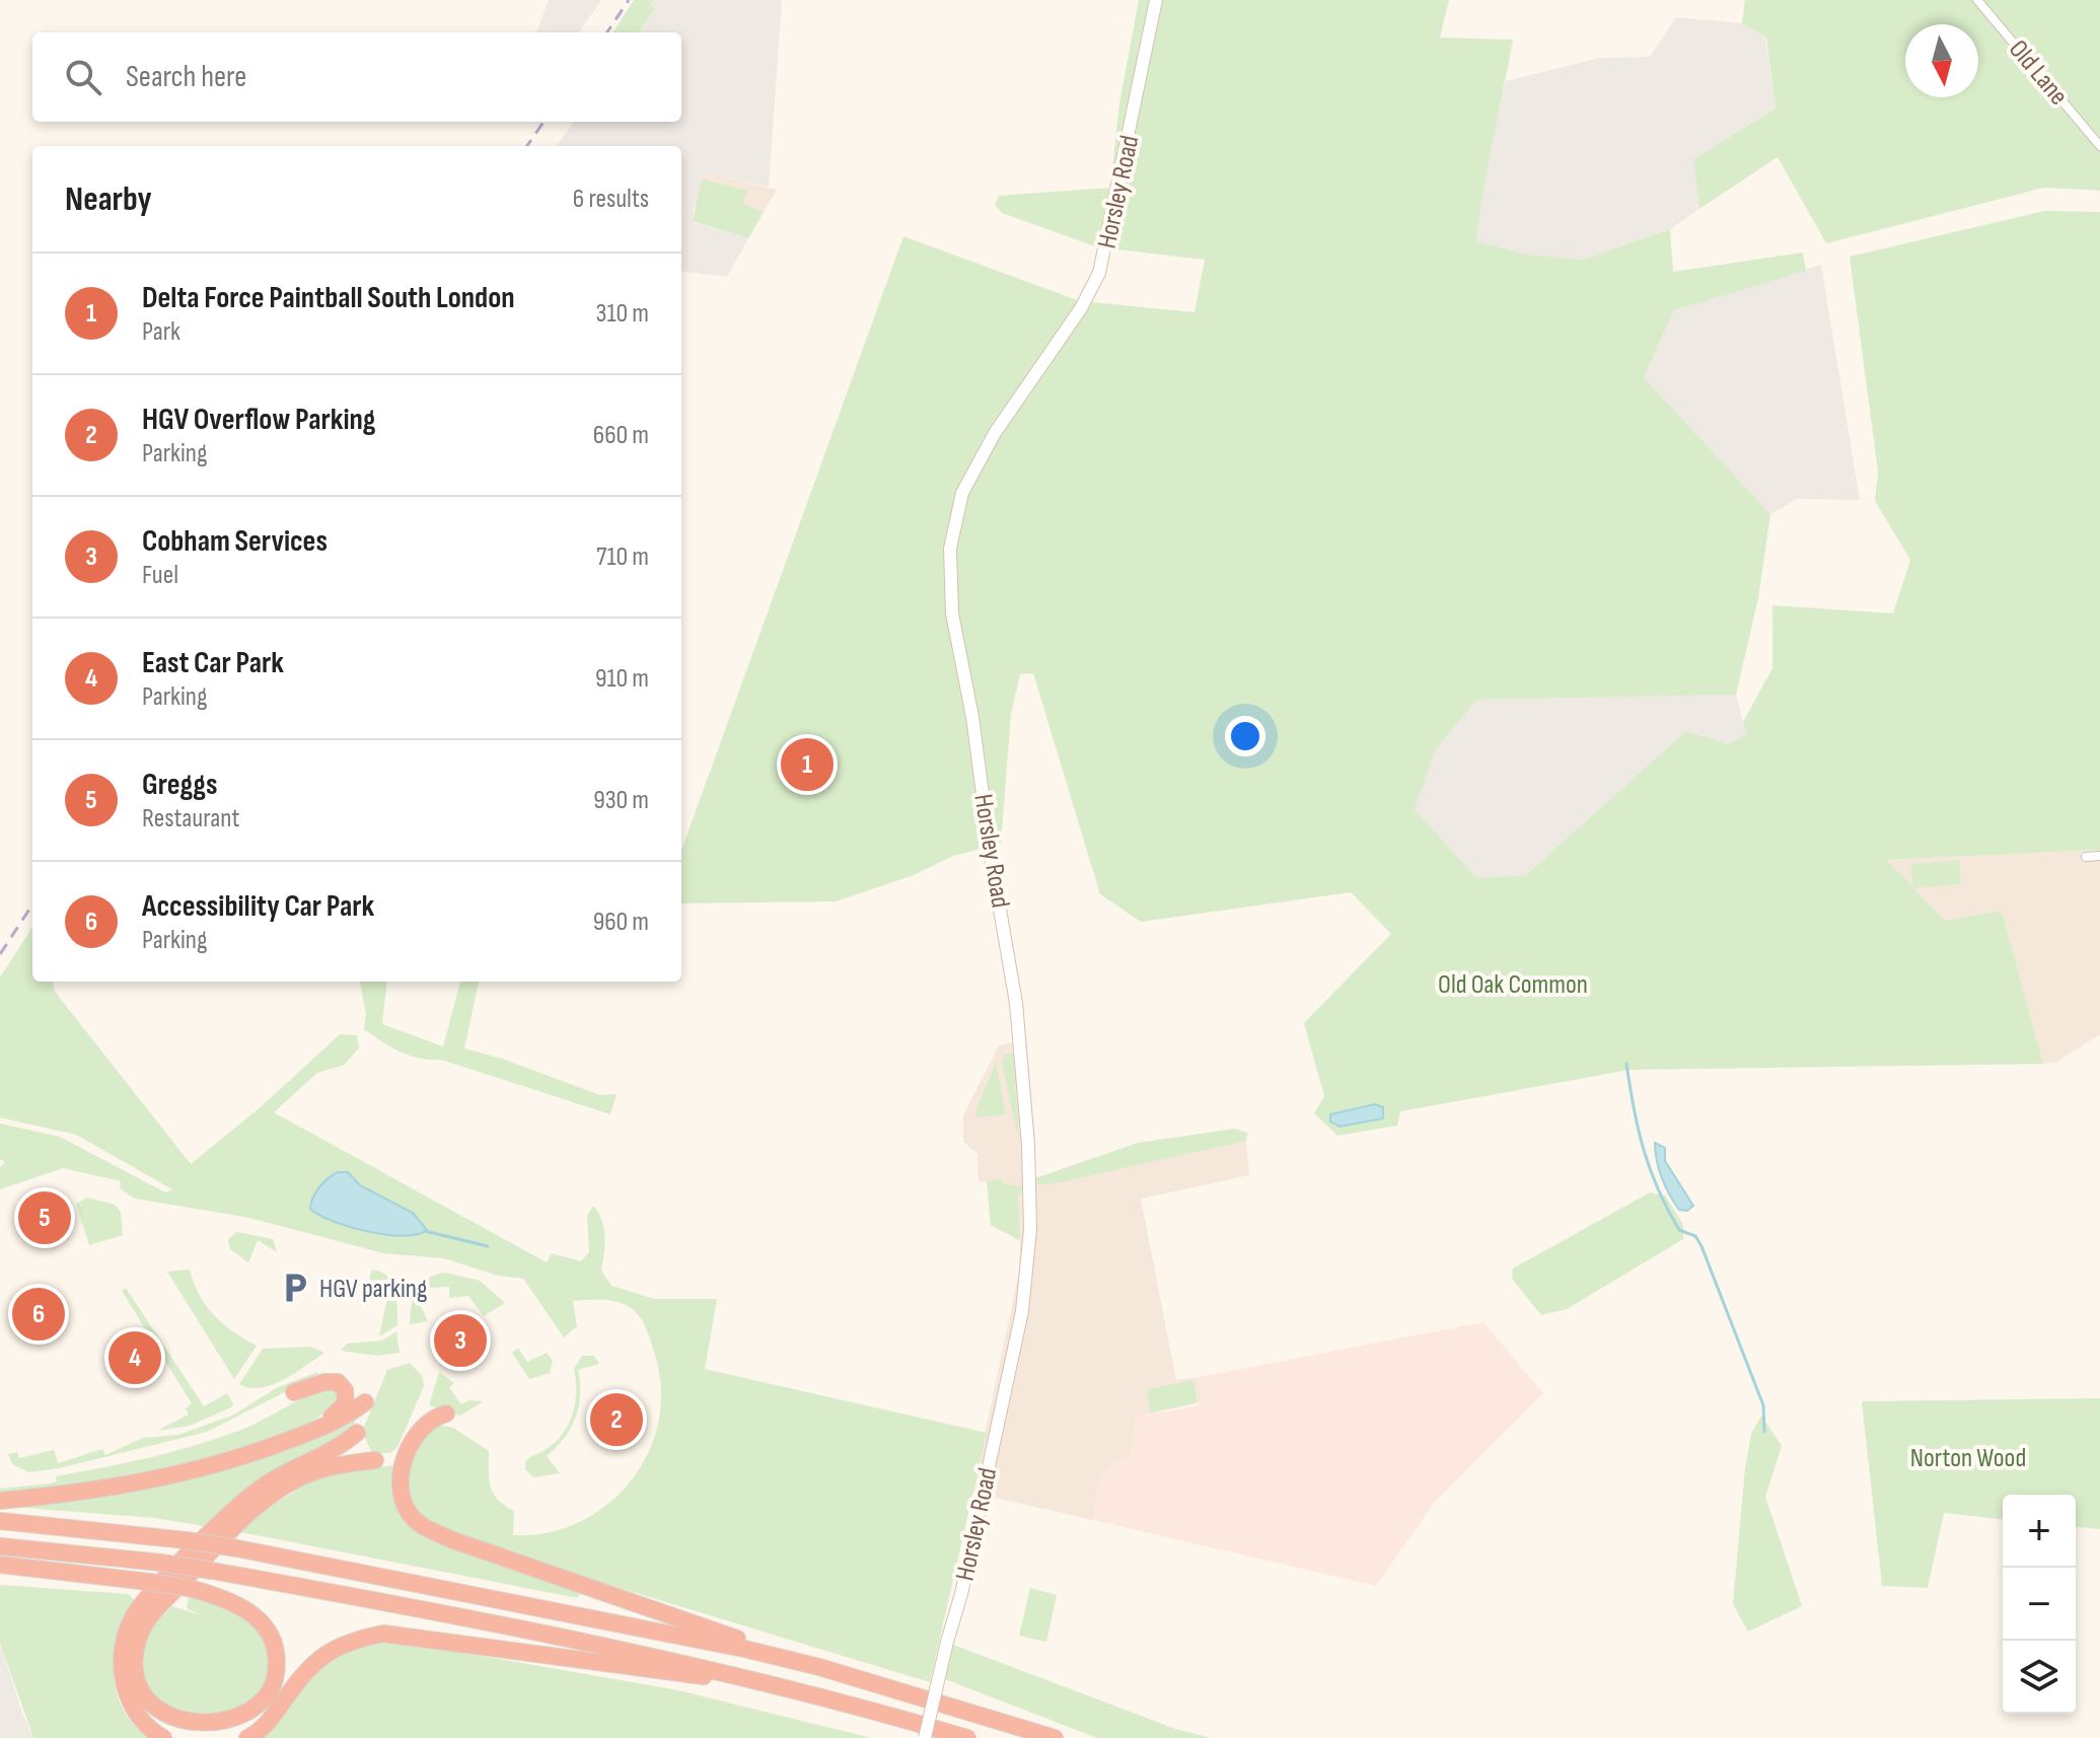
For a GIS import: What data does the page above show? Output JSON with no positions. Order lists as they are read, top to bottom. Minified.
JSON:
{"streets":{"street":["Old Lane","Horsley Road"]},"parks":["Old Oak Common","Norton Wood"],"places":{"parking":["HGV parking"]},"north":"bottom","page":{"search":"Search here","heading":["Nearby","6 results"],"list":[{"mark":"1","name":"Delta Force Paintball South London","note":"Park","value":"310 m"},{"mark":"2","name":"HGV Overflow Parking","note":"Parking","value":"660 m"},{"mark":"3","name":"Cobham Services","note":"Fuel","value":"710 m"},{"mark":"4","name":"East Car Park","note":"Parking","value":"910 m"},{"mark":"5","name":"Greggs","note":"Restaurant","value":"930 m"},{"mark":"6","name":"Accessibility Car Park","note":"Parking","value":"960 m"}],"pins":["1","5","6","3","4","2"],"map_buttons":["+","−"]}}
